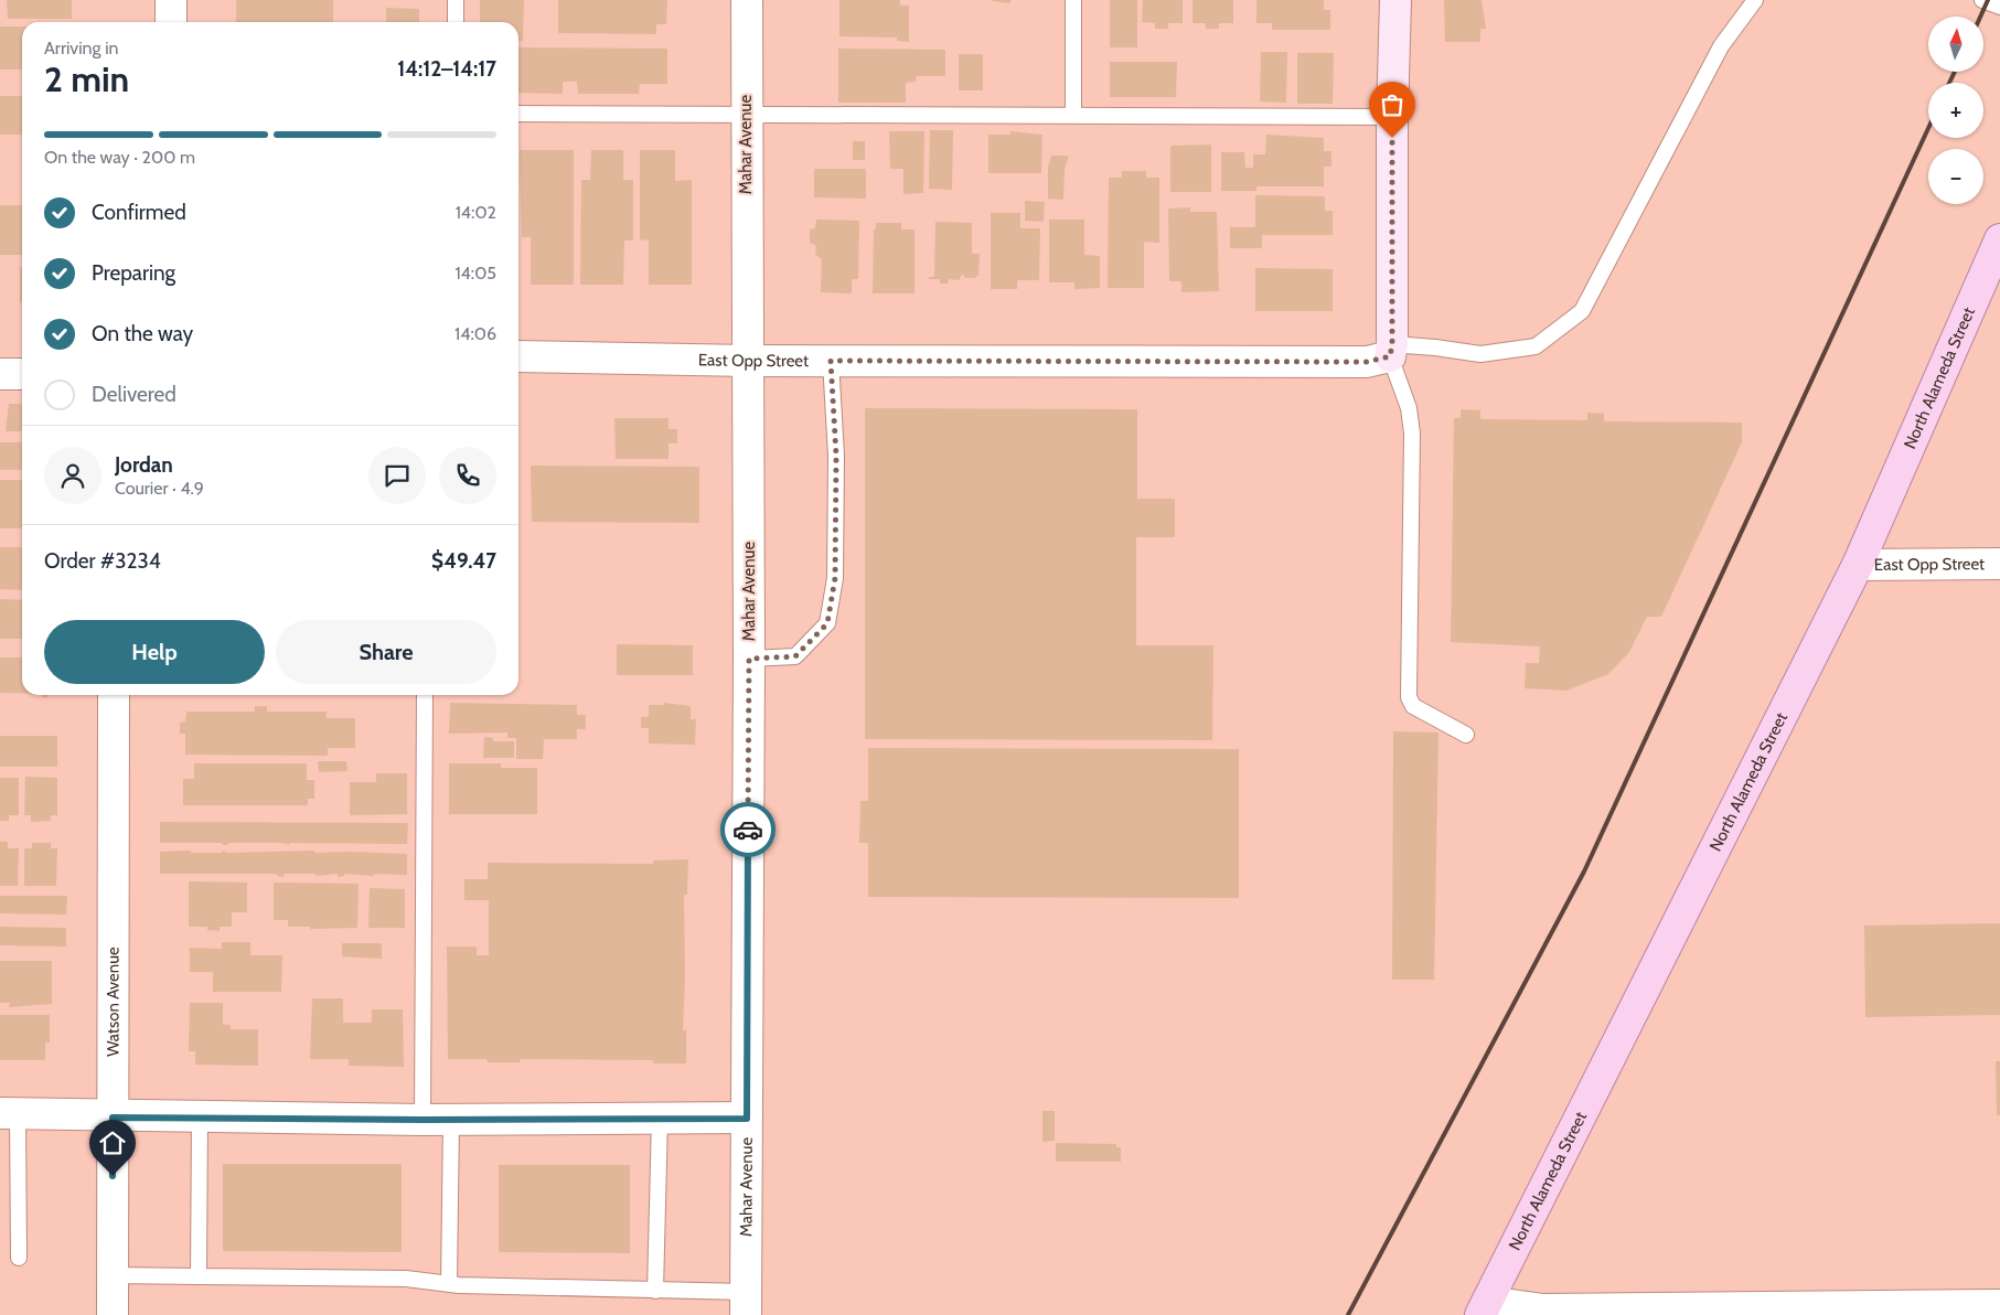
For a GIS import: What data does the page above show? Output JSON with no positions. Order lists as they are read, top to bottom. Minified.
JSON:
{"streets":{"main road":["North Alameda Street"],"street":["Mahar Avenue","East Opp Street","Watson Avenue"]},"crossings":[["Mahar Avenue","East Opp Street"],["East Opp Street","North Alameda Street"]],"north":"top","page":{"map_buttons":["+","−"],"heading":["2 min","Arriving in","14:12–14:17"],"panel":["Jordan","Courier · 4.9","Order #3234","$49.47"],"bar":"On the way · 200 m","list":[["Confirmed","14:02"],["Preparing","14:05"],["On the way","14:06"],"Delivered"],"buttons":["Help","Share"]}}
